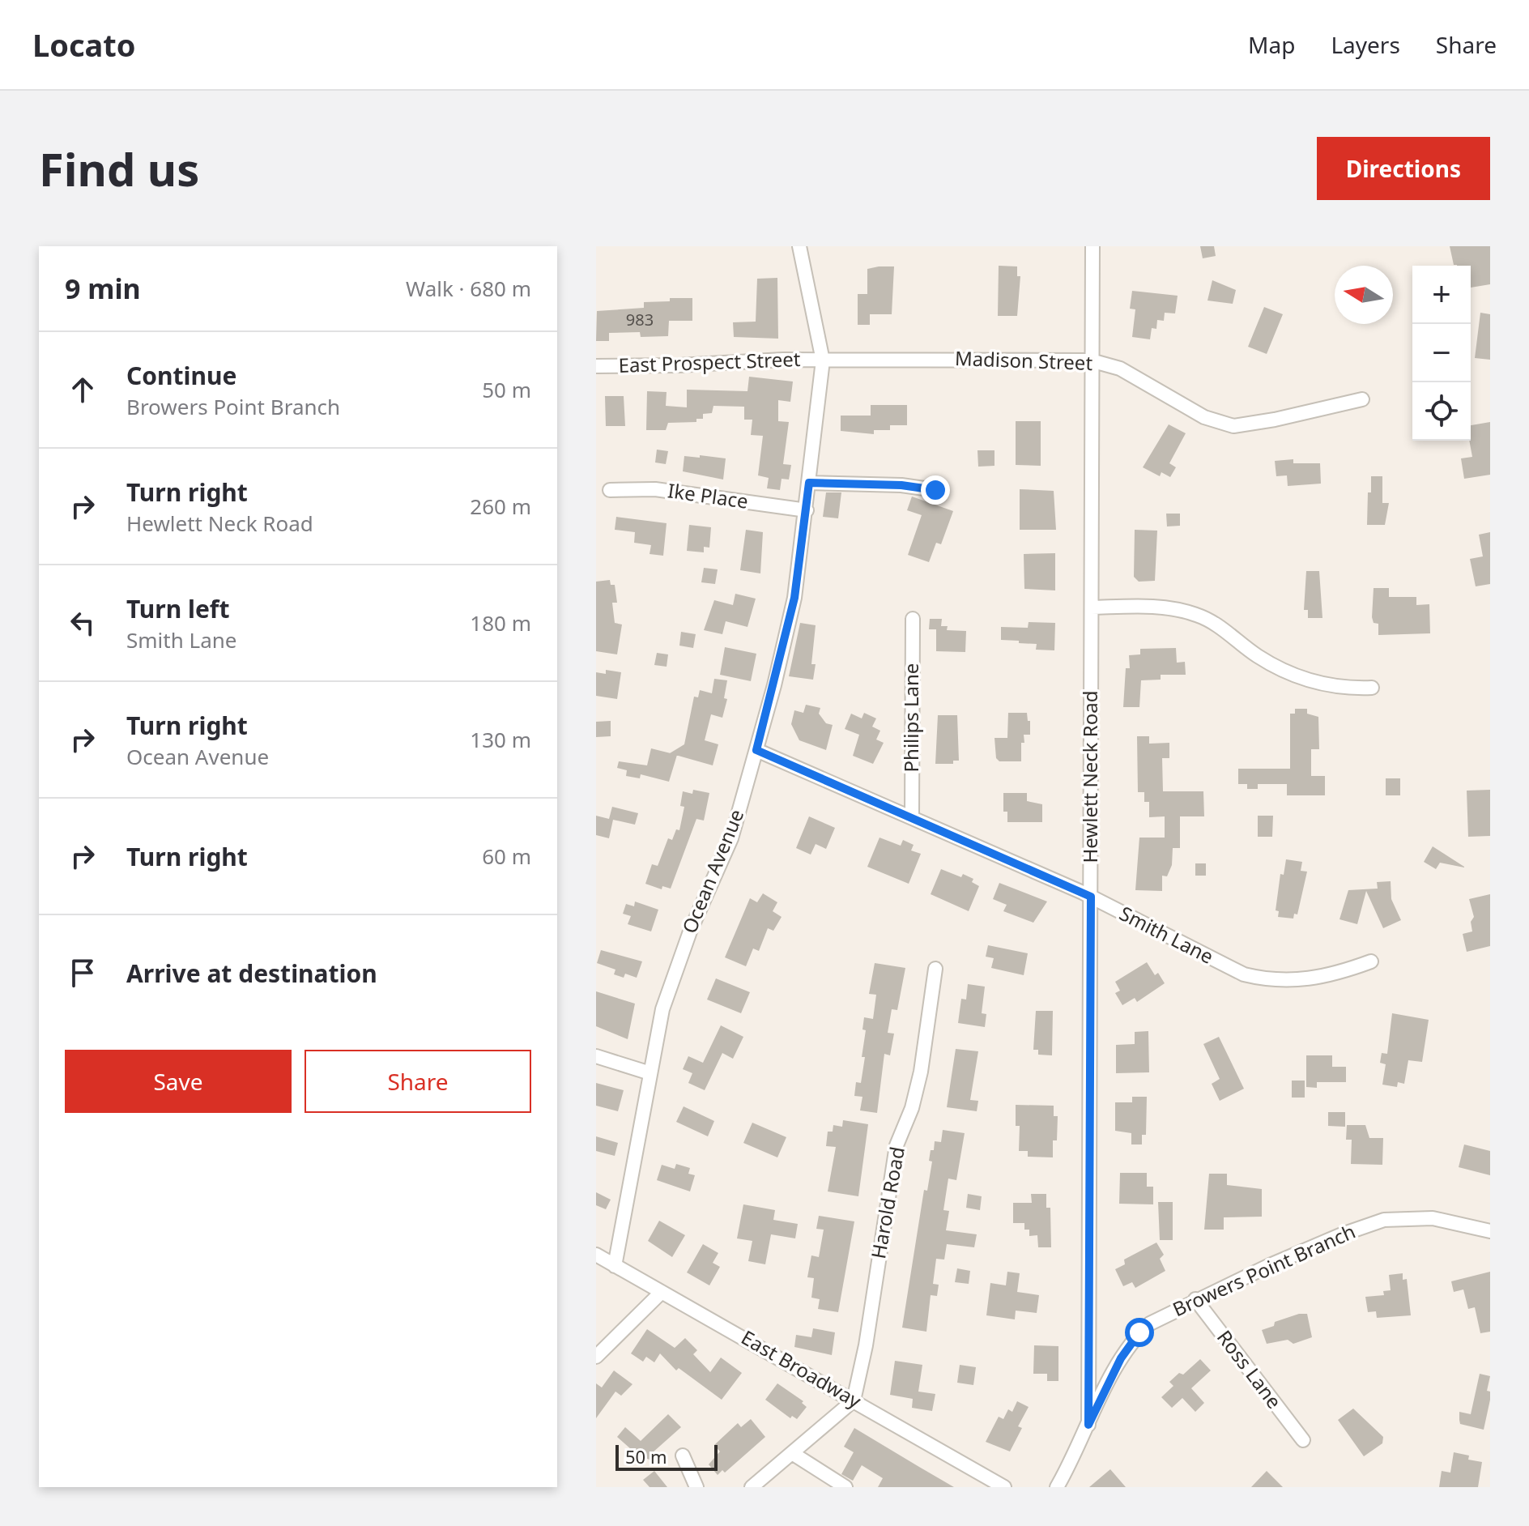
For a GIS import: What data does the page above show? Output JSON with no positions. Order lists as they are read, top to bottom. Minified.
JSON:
{"streets":{"street":["Madison Street","East Prospect Street","Ike Place","Philips Lane","Hewlett Neck Road","Ocean Avenue","Smith Lane","Harold Road","Browers Point Branch","East Broadway","Ross Lane"]},"crossings":[["Madison Street","East Prospect Street"],["Madison Street","Hewlett Neck Road"],["Madison Street","Ocean Avenue"],["East Prospect Street","Ocean Avenue"],["Ike Place","Ocean Avenue"],["Philips Lane","Smith Lane"],["Hewlett Neck Road","Smith Lane"],["Hewlett Neck Road","Browers Point Branch"],["Ocean Avenue","Smith Lane"],["Ocean Avenue","East Broadway"],["Harold Road","East Broadway"],["Browers Point Branch","Ross Lane"]],"house_numbers":["983"],"scale_bar":"50 m","north":"left","page":{"header":"Locato","nav":["Map","Layers","Share"],"buttons":["Directions",["Save","Share"]],"title":"Find us","heading":["9 min","Walk · 680 m"],"map_buttons":["+","−"],"list":[["Continue","Browers Point Branch","50 m"],["Turn right","Hewlett Neck Road","260 m"],["Turn left","Smith Lane","180 m"],["Turn right","Ocean Avenue","130 m"],["Turn right","60 m"],"Arrive at destination"],"scale":"50 m"}}
